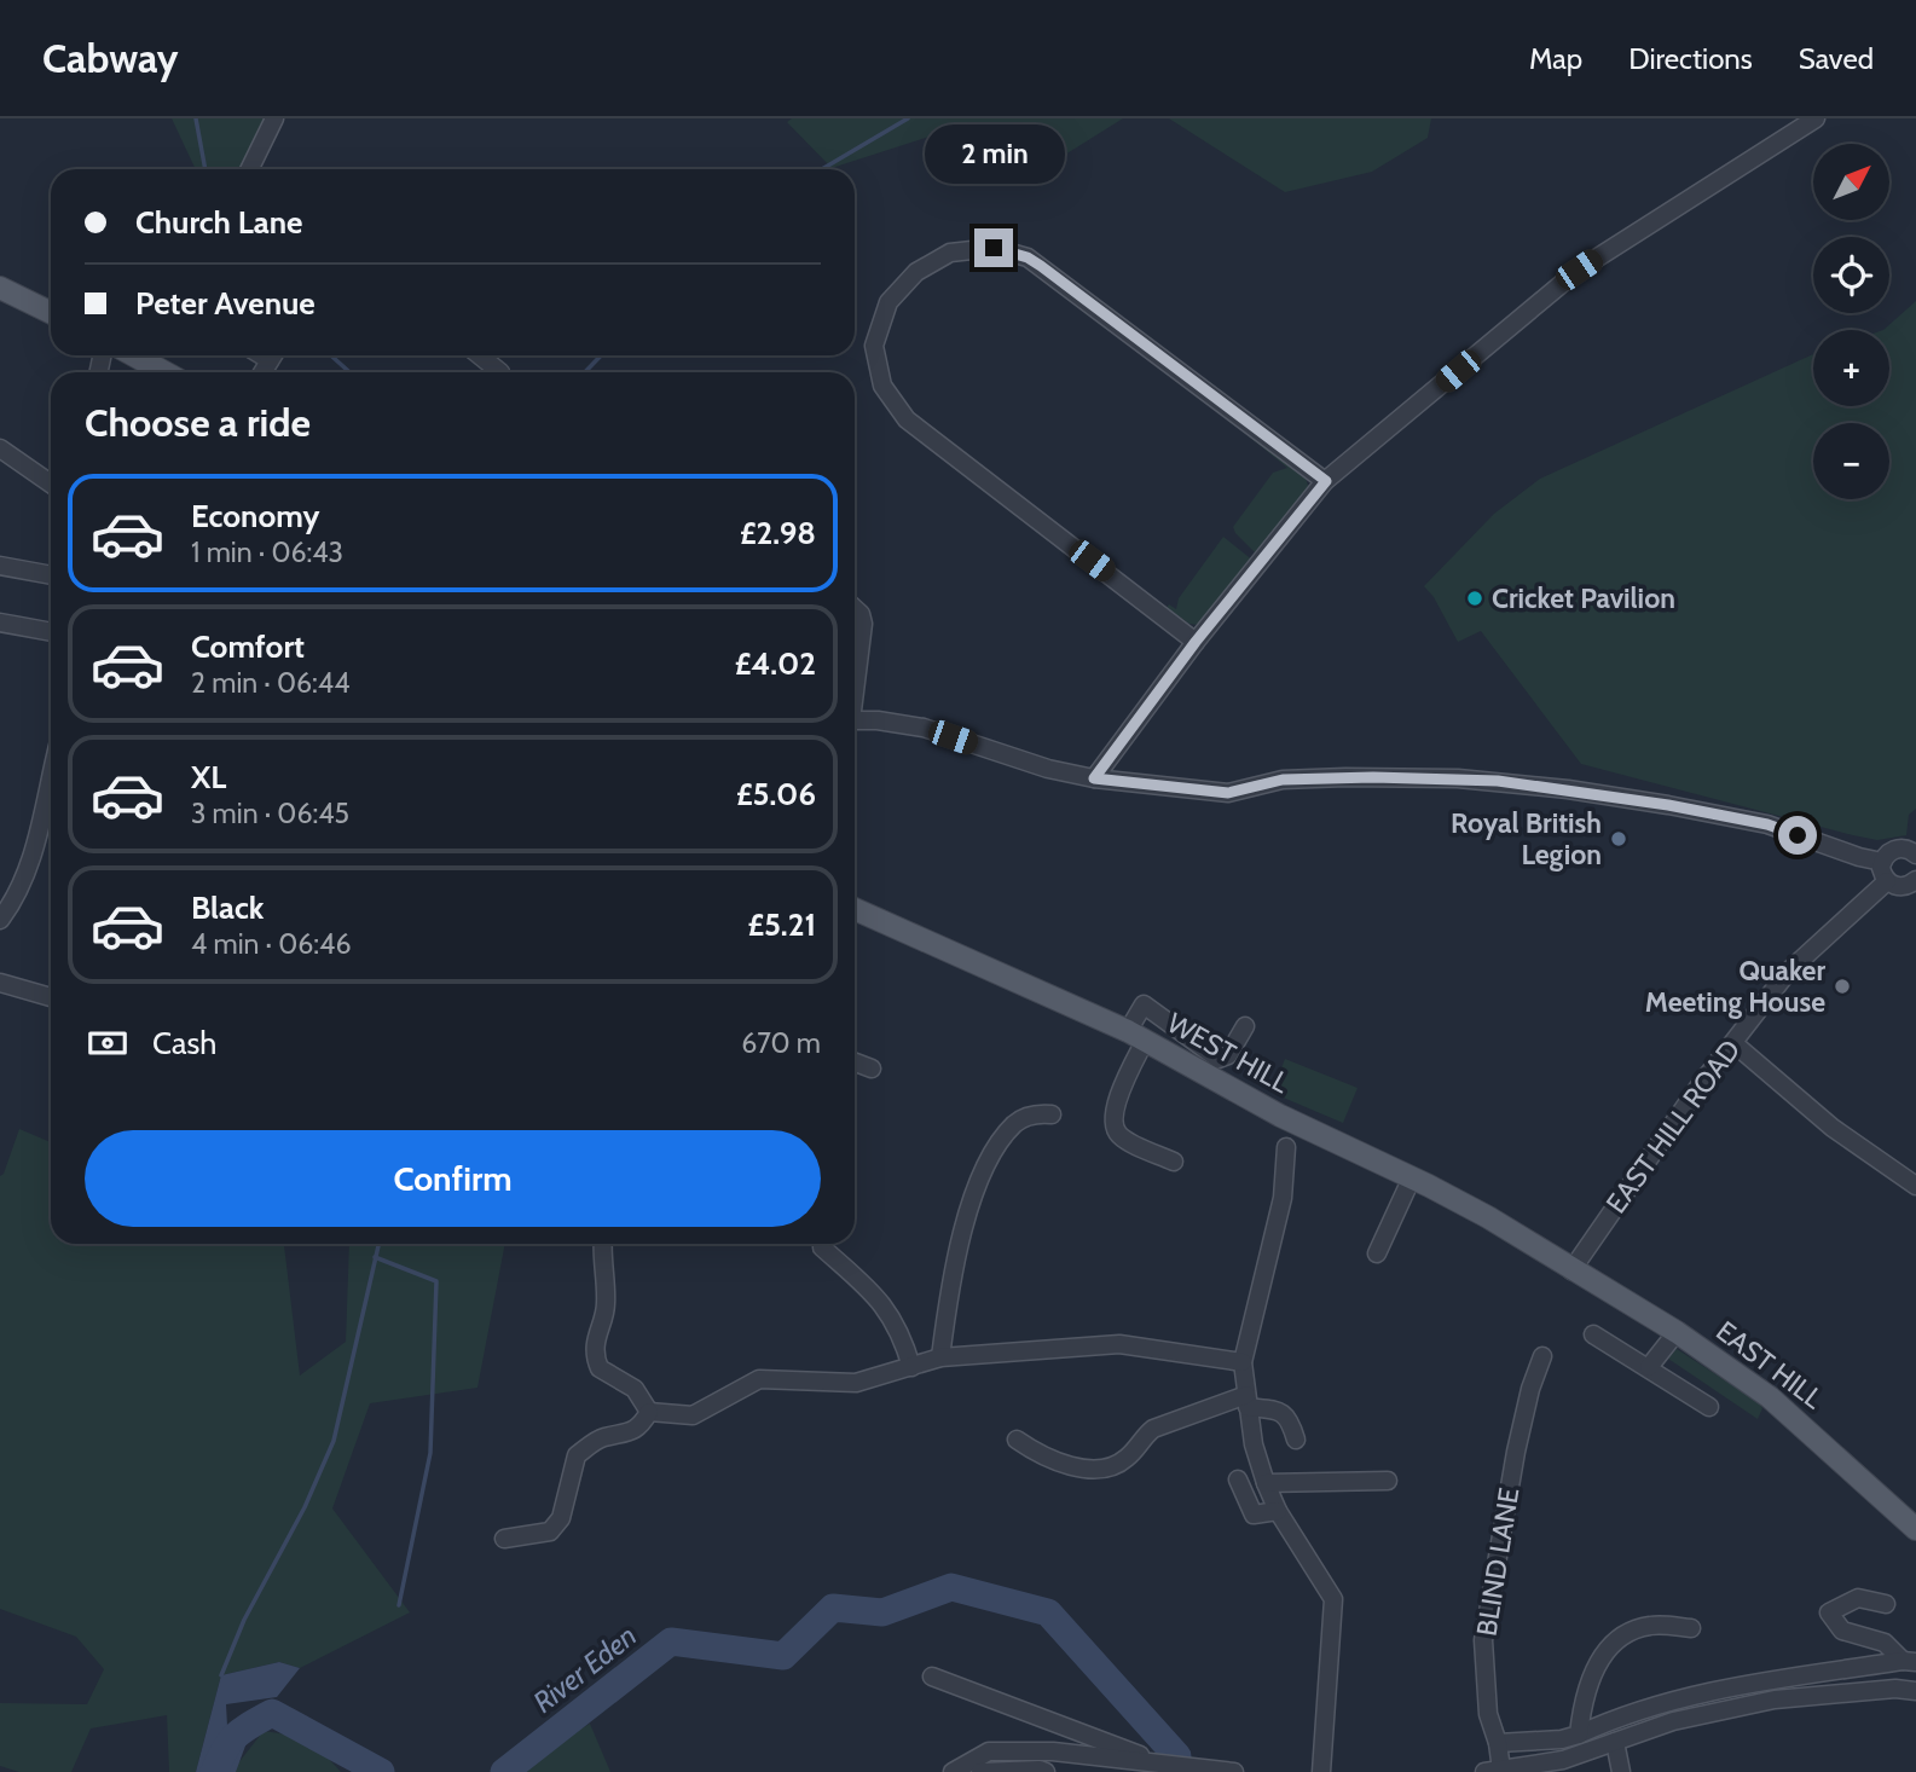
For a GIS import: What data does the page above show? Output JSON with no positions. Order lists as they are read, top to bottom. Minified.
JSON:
{"streets":{"main road":["WEST HILL","EAST HILL"],"street":["EAST HILL ROAD","BLIND LANE"]},"crossings":[["WEST HILL","EAST HILL ROAD"],["WEST HILL","EAST HILL"],["EAST HILL ROAD","EAST HILL"]],"water":["River Eden"],"places":["Cricket Pavilion","Royal British Legion","Quaker Meeting House"],"north":"top right","page":{"header":"Cabway","nav":["Map","Directions","Saved"],"bubble":"2 min","map_buttons":["+","−"],"banner":["Church Lane","Peter Avenue"],"heading":"Choose a ride","list":[{"name":"Economy","note":"1 min · 06:43","value":"£2.98"},{"name":"Comfort","note":"2 min · 06:44","value":"£4.02"},{"name":"XL","note":"3 min · 06:45","value":"£5.06"},{"name":"Black","note":"4 min · 06:46","value":"£5.21"}],"pay":["Cash","670 m"],"buttons":"Confirm"}}
